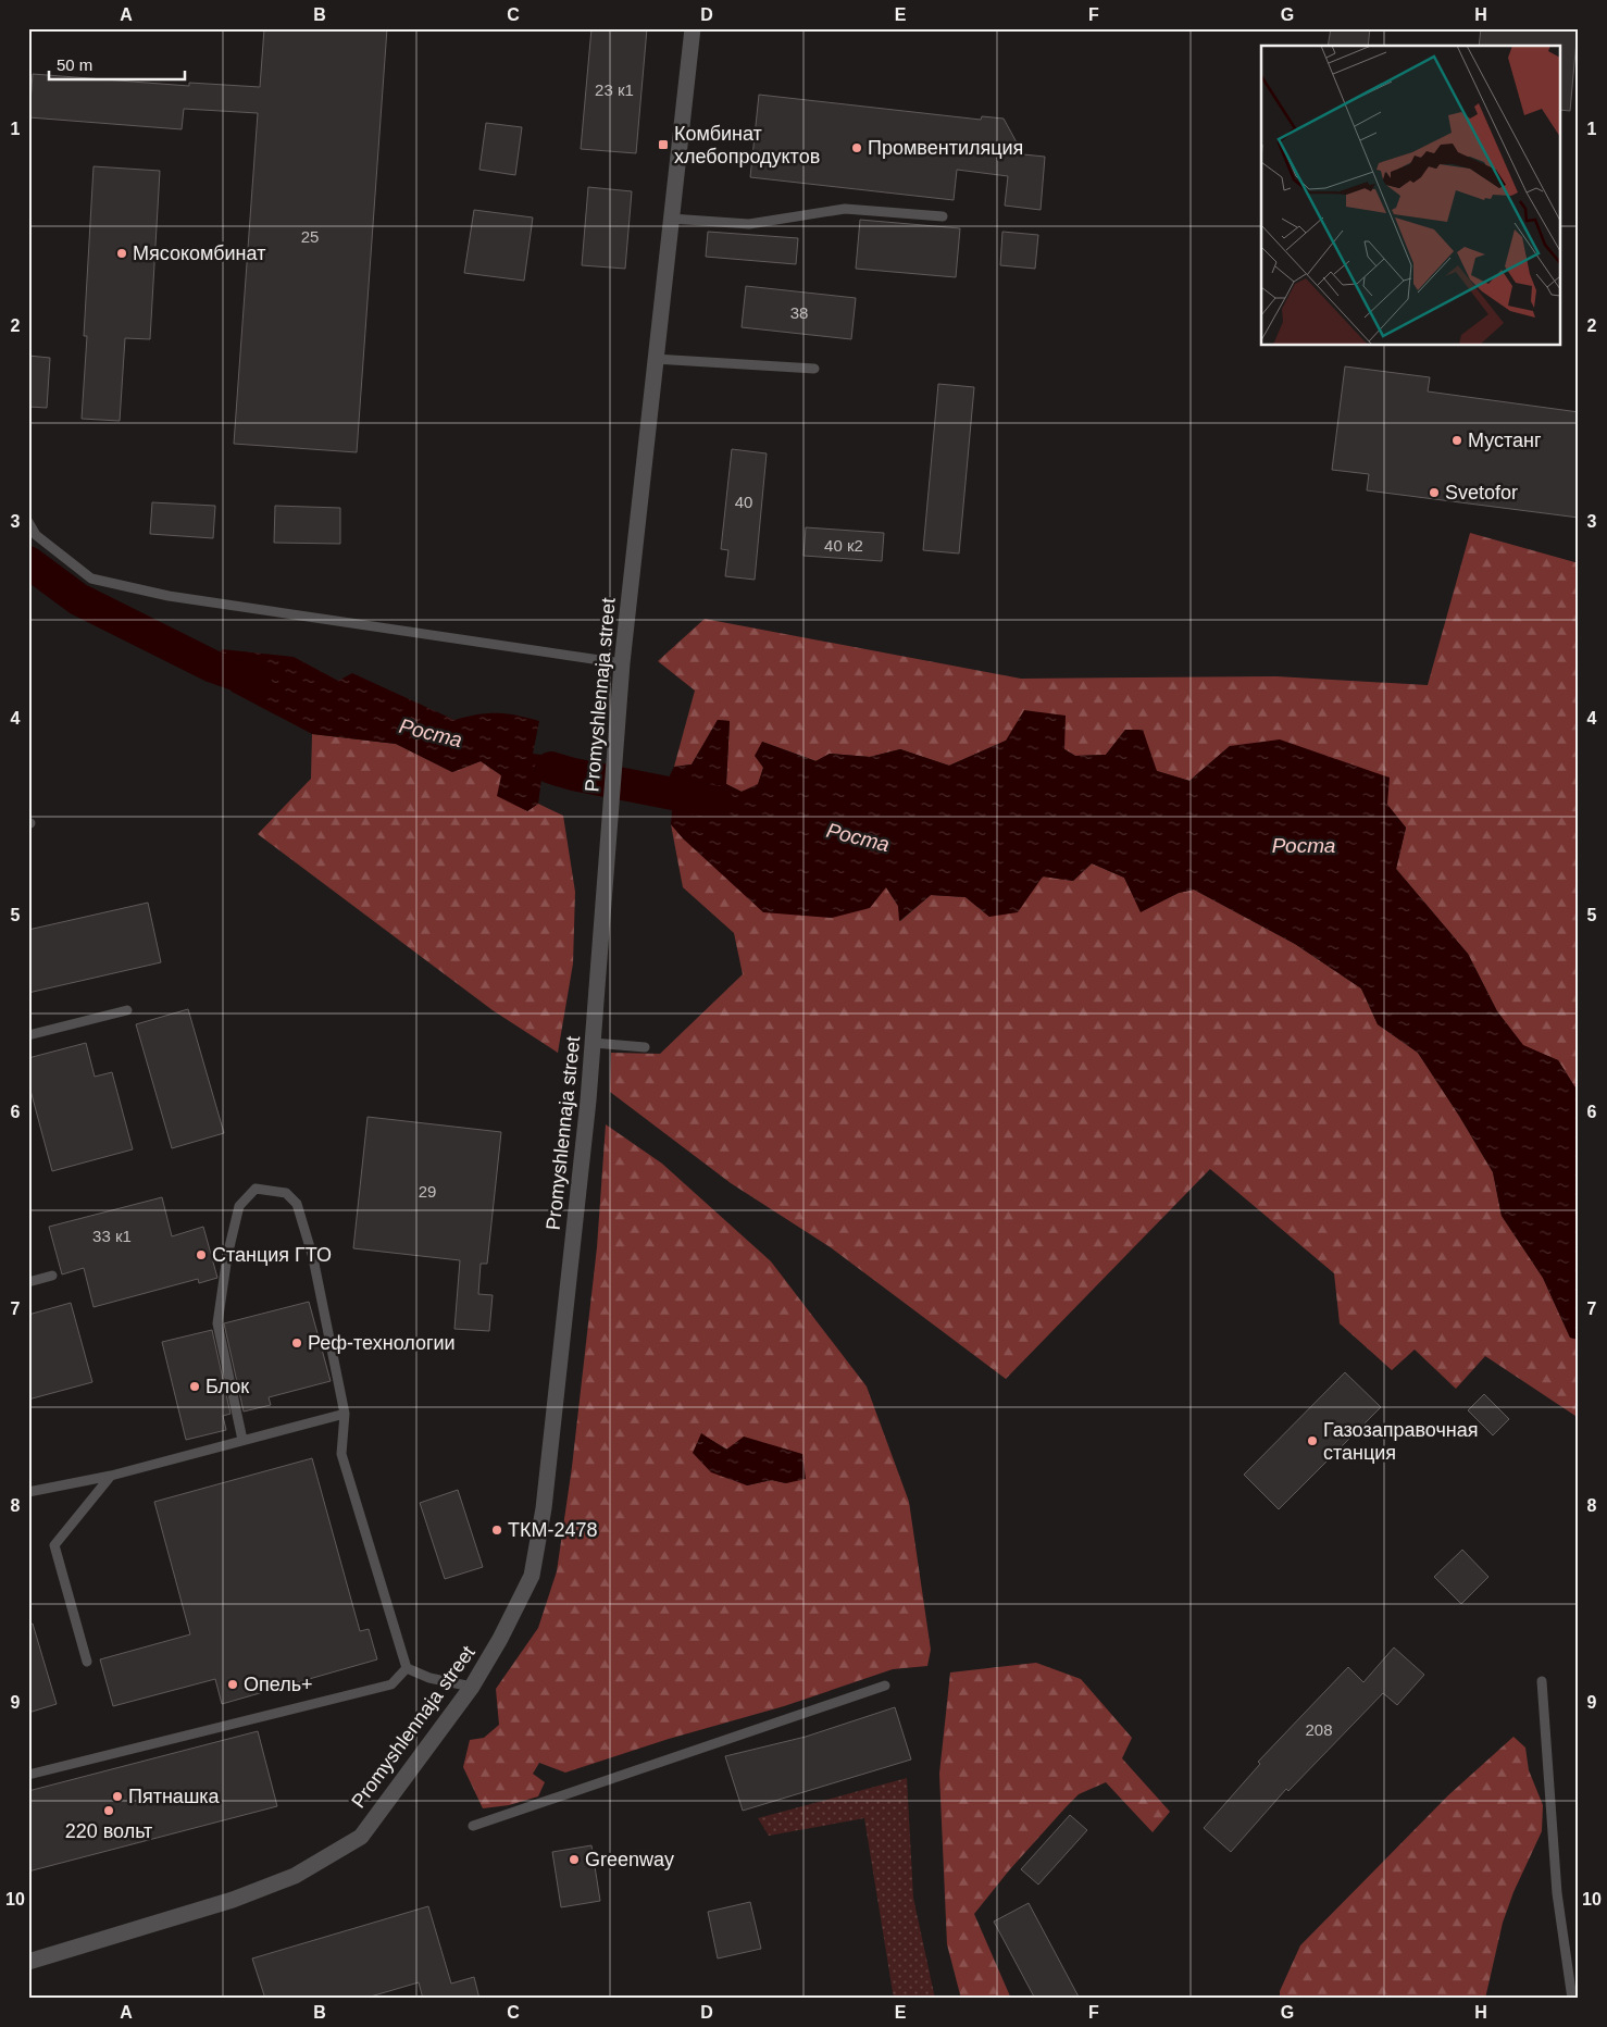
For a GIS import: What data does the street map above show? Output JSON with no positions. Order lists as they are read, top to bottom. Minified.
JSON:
{"streets":{"street":["Promyshlennaja street"]},"water":["Роста"],"places":{"transit":["Комбинат хлебопродуктов"],"other":["Промвентиляция","Мясокомбинат","Мустанг","Svetofor","Станция ГТО","Реф-технологии","Блок","Газозаправочная станция","ТКМ-2478","Опель+","Пятнашка","220 вольт","Greenway"]},"house_numbers":["23 к1","25","38","40","40 к2","29","33 к1","208"],"scale_bar":"50 m","grid":{"columns":["A","B","C","D","E","F","G","H"],"rows":["1","2","3","4","5","6","7","8","9","10"]}}
